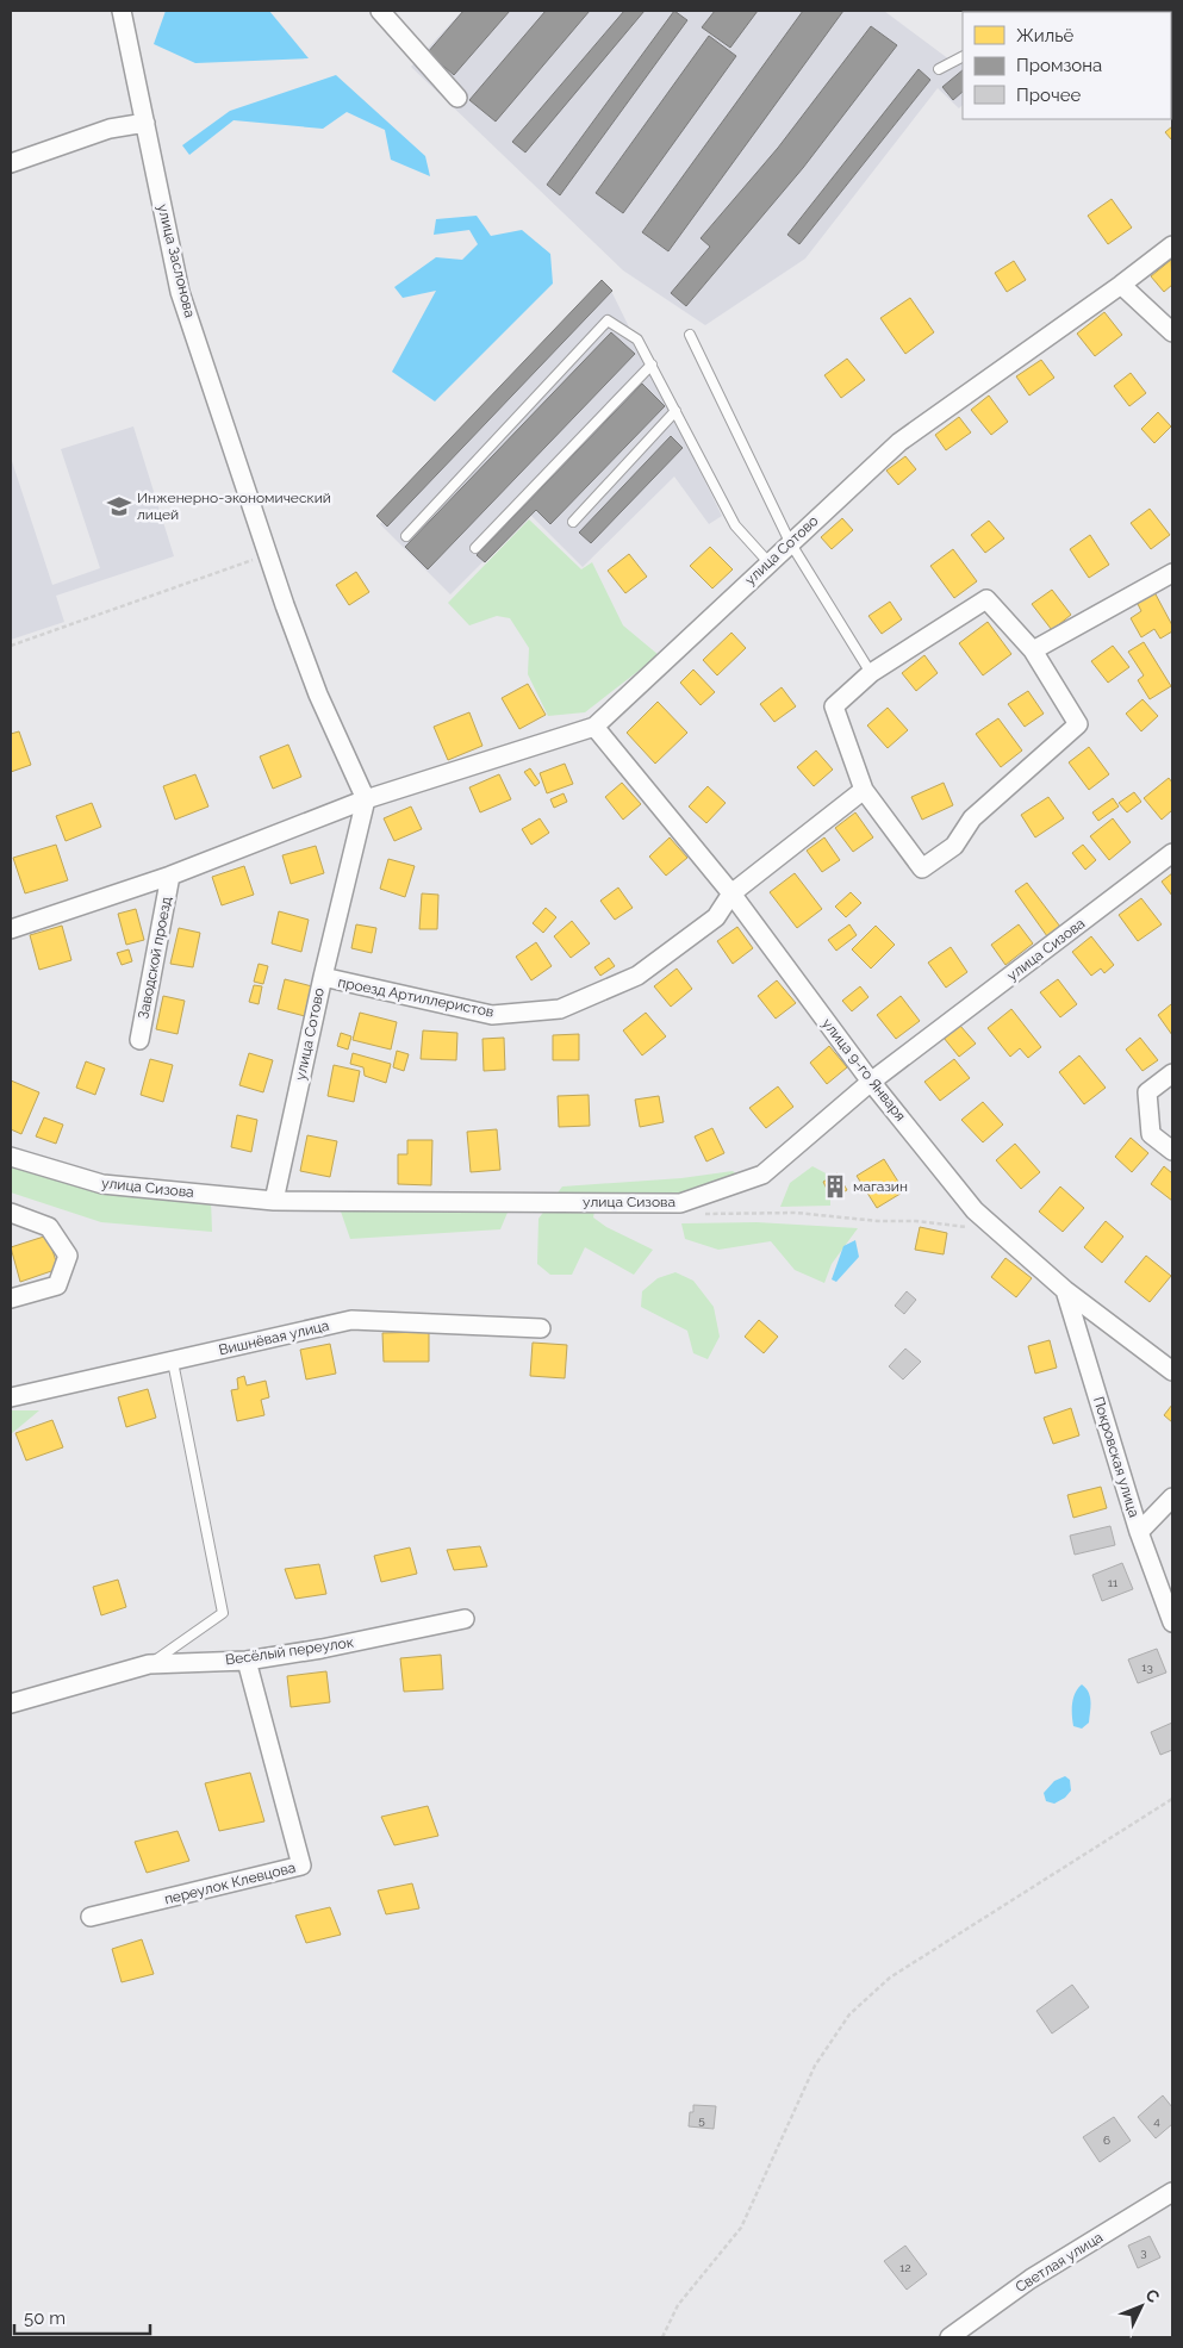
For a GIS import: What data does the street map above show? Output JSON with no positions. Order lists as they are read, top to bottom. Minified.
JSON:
{"streets":{"street":["улица Заслонова","улица Сотово","улица Сизова","Заводской проезд","проезд Артиллеристов","улица 9-го Января","Вишнёвая улица","Покровская улица","Весёлый переулок","переулок Клевцова","Светлая улица"]},"crossings":[["улица Заслонова","улица Сотово"],["улица Сотово","улица Сизова"],["улица Сотово","Заводской проезд"],["улица Сотово","проезд Артиллеристов"],["улица Сотово","улица 9-го Января"],["улица Сизова","улица 9-го Января"],["проезд Артиллеристов","улица 9-го Января"],["улица 9-го Января","Покровская улица"],["Весёлый переулок","переулок Клевцова"]],"places":{"school or university":["Инженерно-экономический лицей"],"building":["магазин"]},"house_numbers":["11","13","5","4","6","3","12"],"legend":["Жильё","Промзона","Прочее"],"scale_bar":"50 m","north":"top right"}
